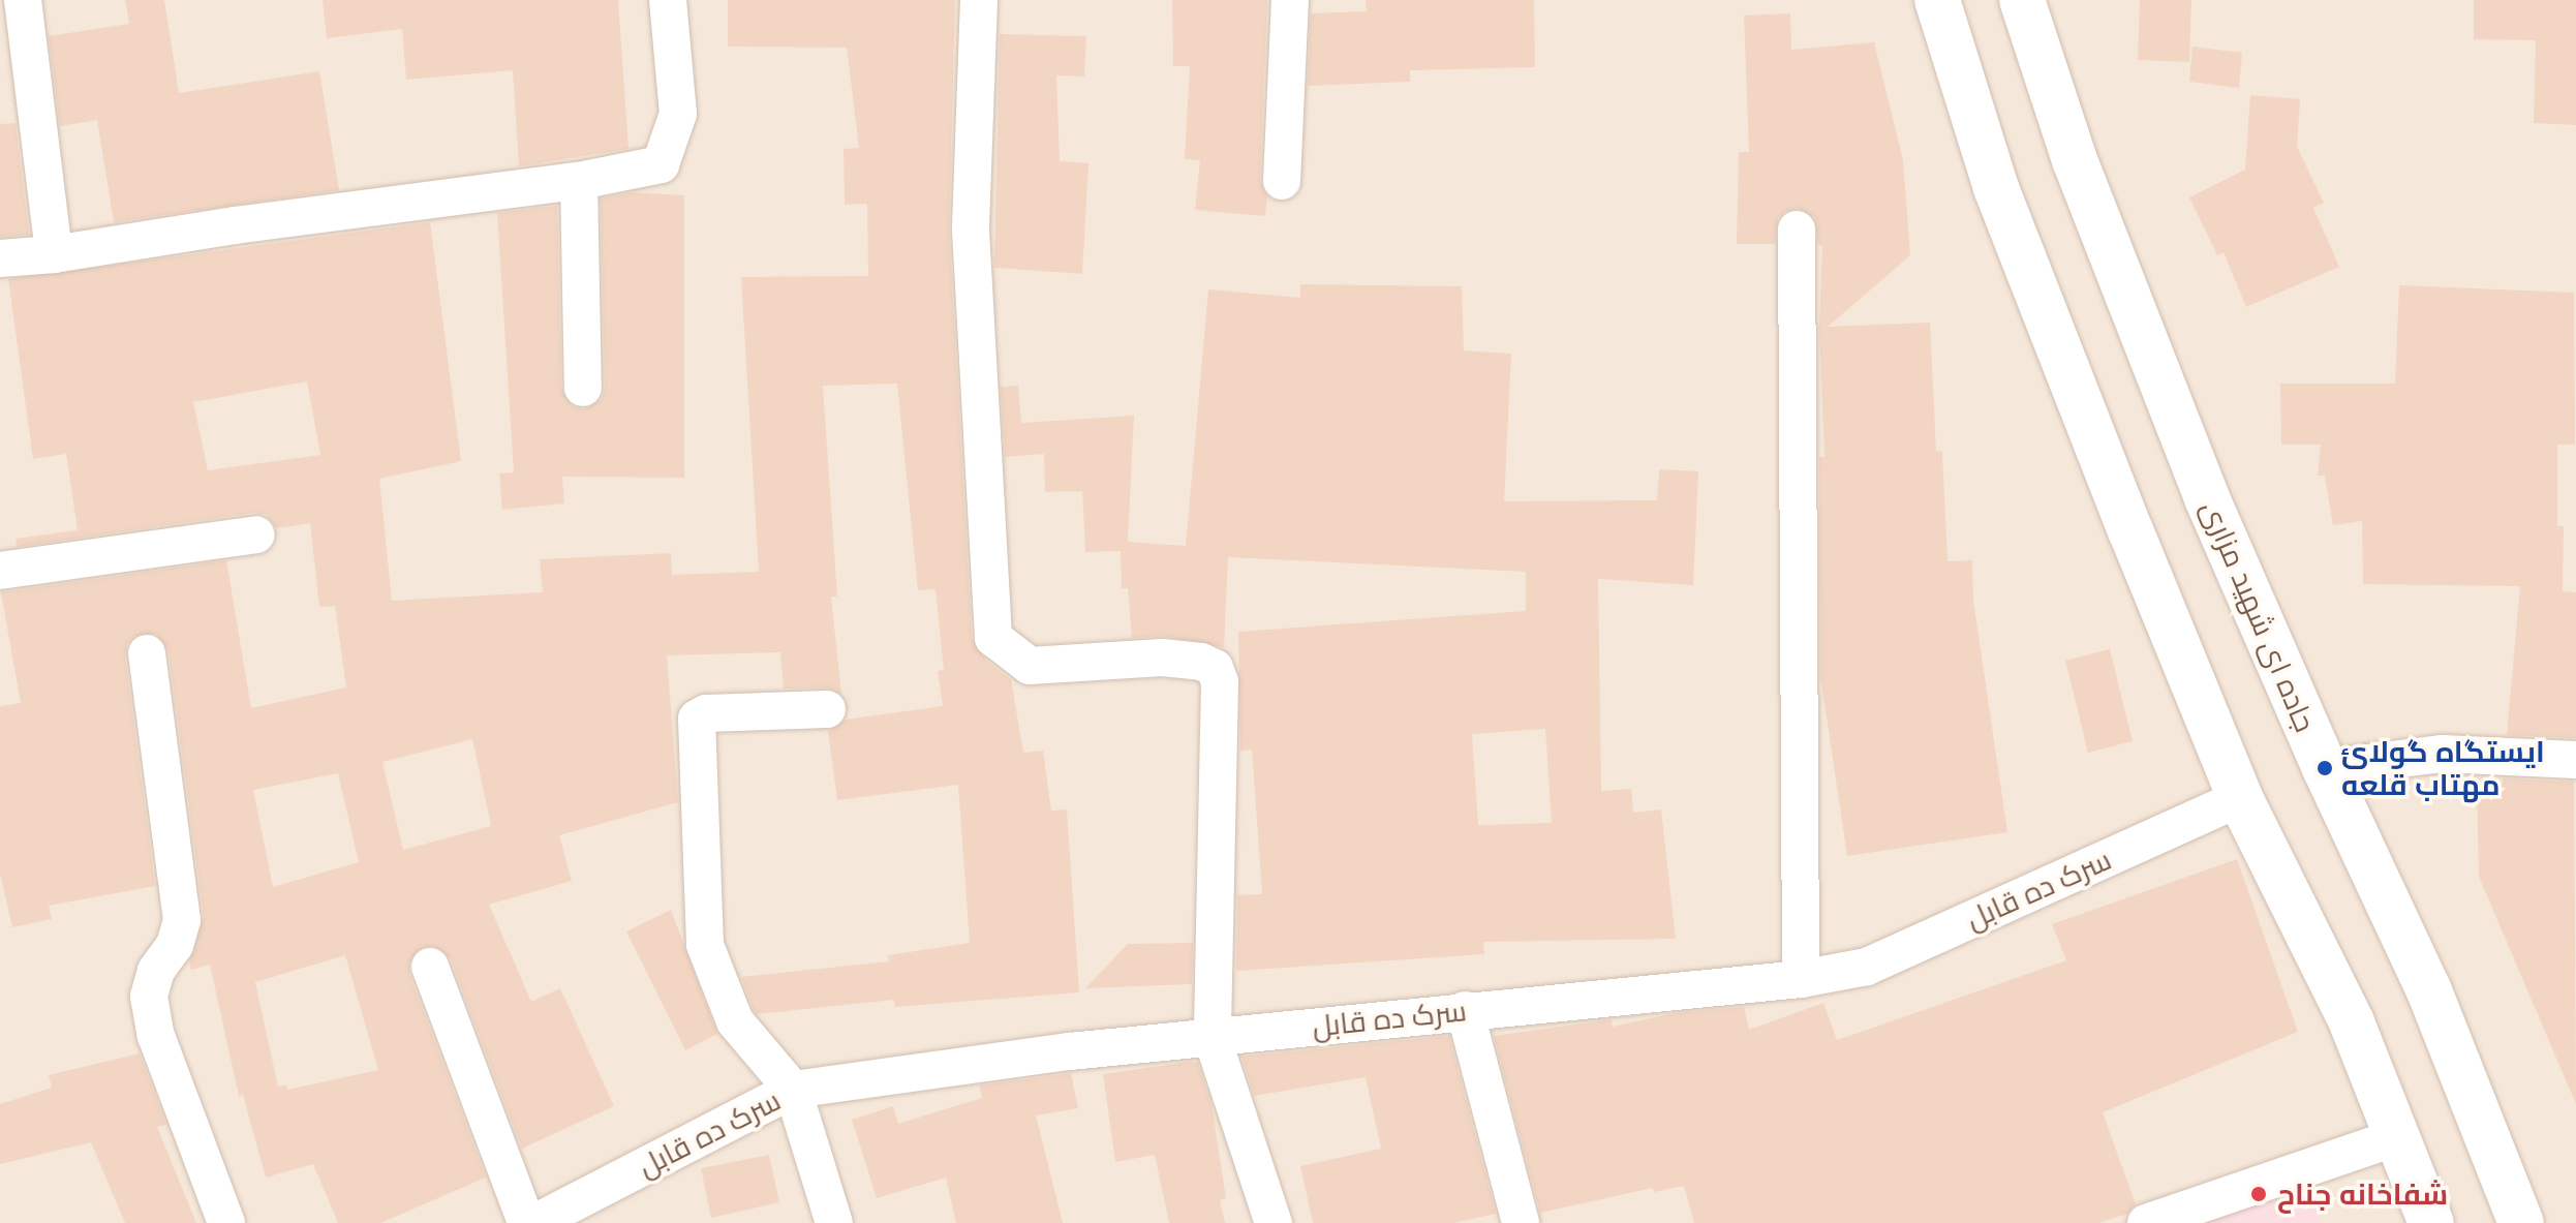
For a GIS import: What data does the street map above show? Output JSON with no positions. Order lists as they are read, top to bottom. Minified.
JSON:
{"streets":{"main road":["جاده ای شهید مزاری"],"street":["سرک ده قابل"]},"places":["ایستگاه گولائ مهتاب قلعه","شفاخانه جناح"]}
